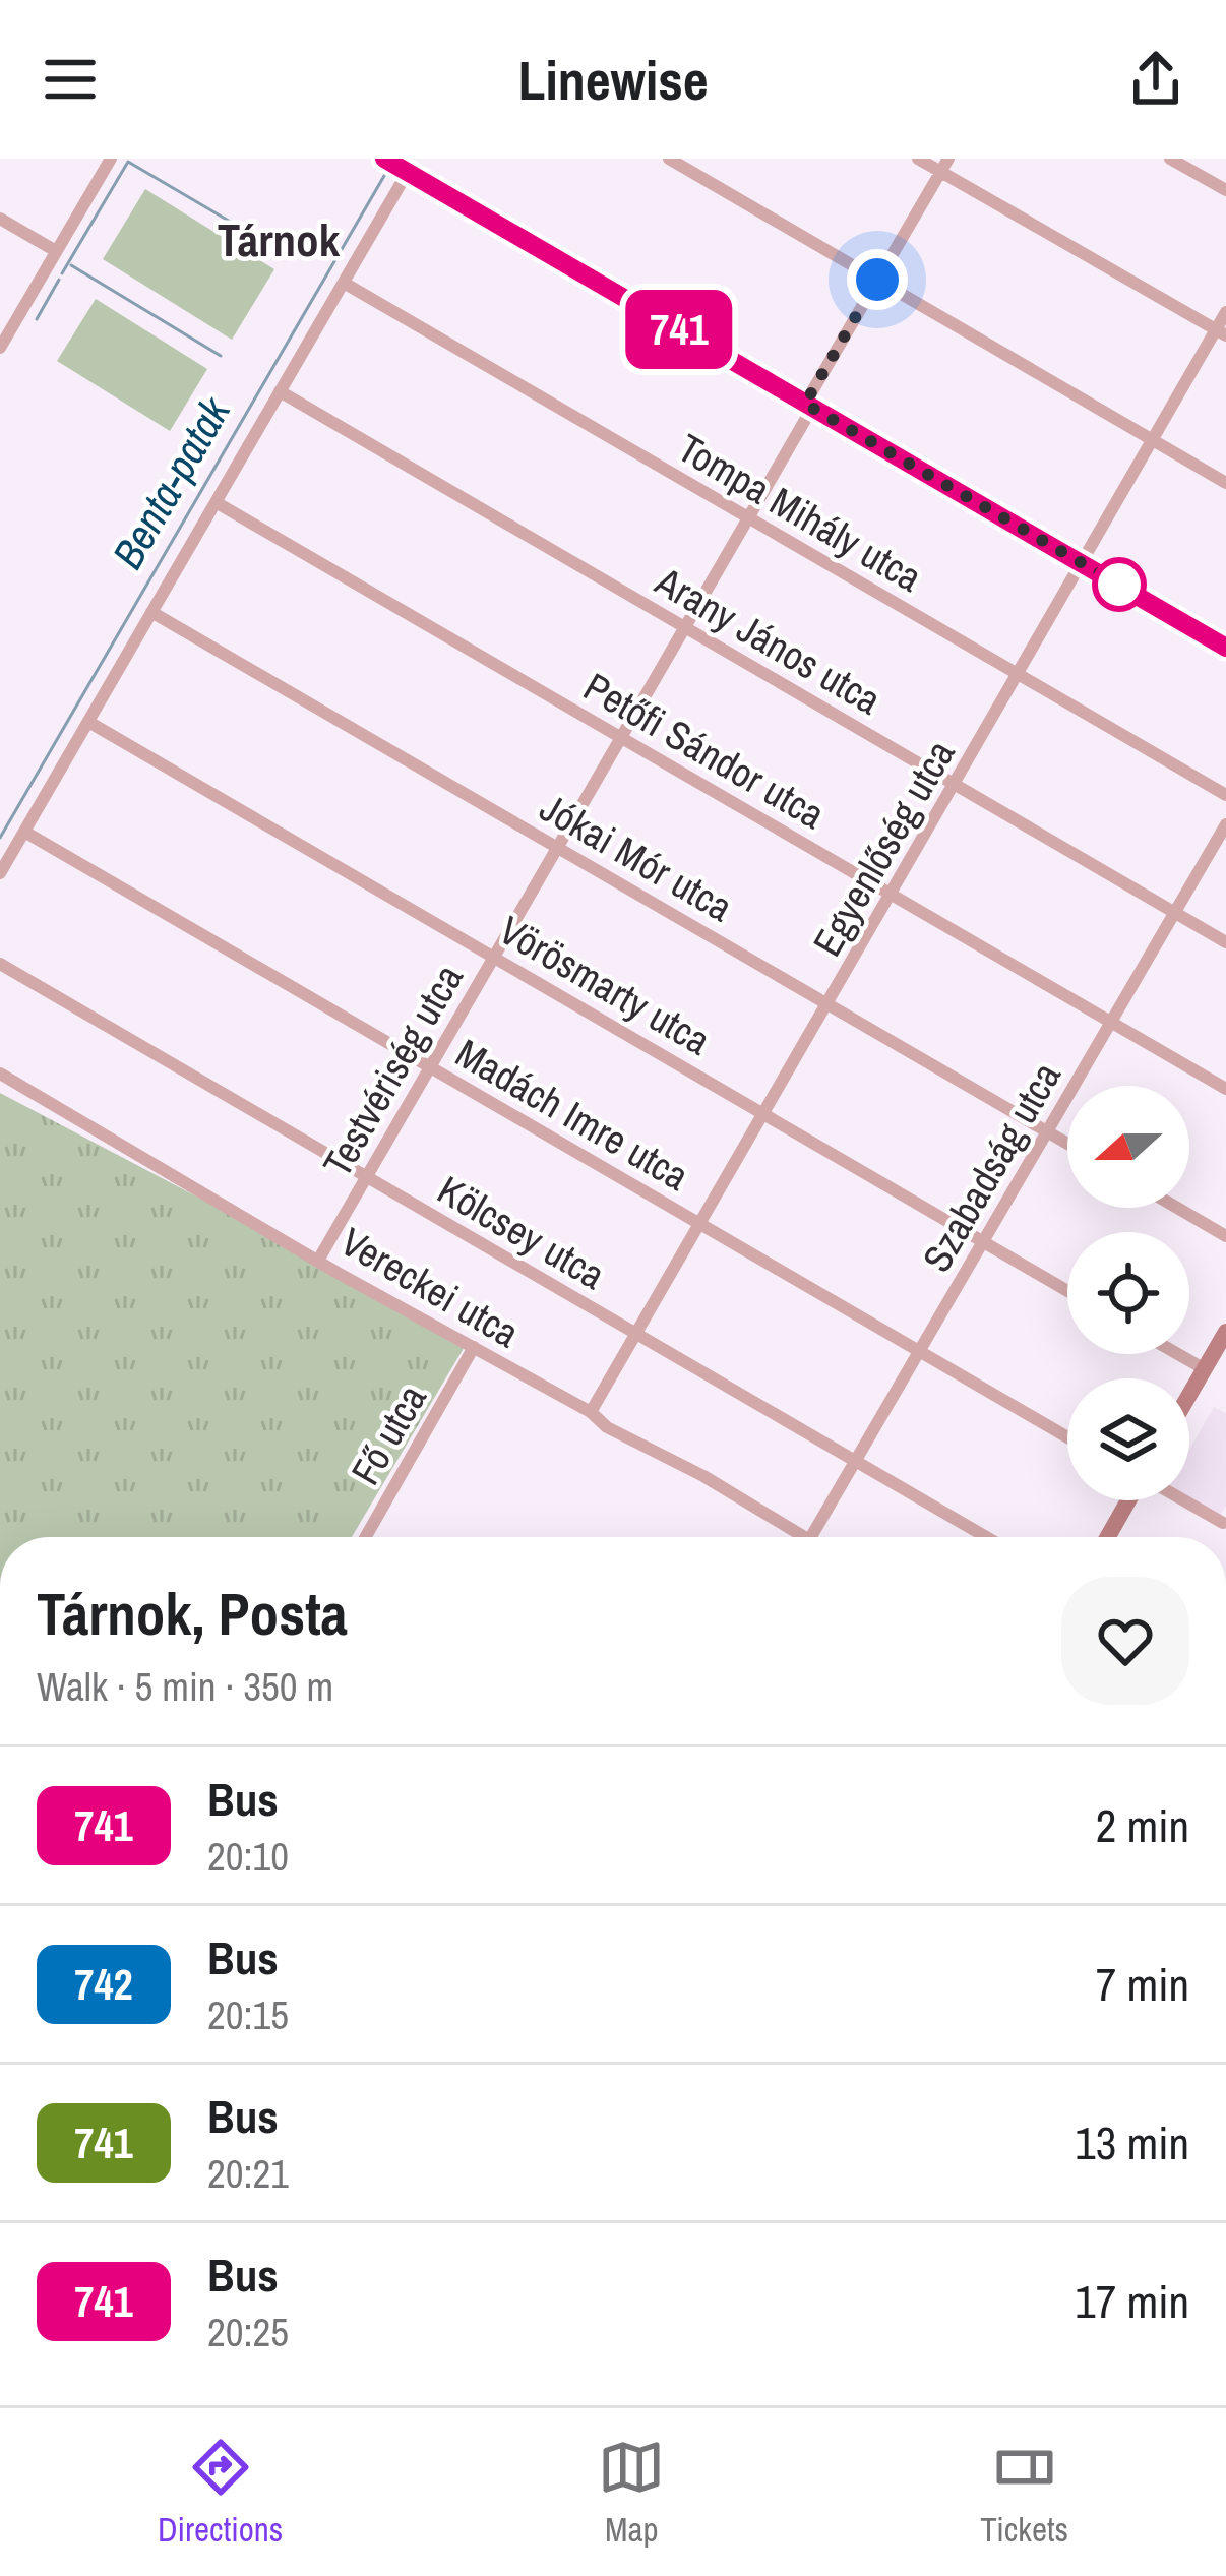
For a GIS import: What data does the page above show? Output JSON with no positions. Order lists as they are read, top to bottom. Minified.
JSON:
{"streets":{"street":["Tompa Mihály utca","Arany János utca","Petőfi Sándor utca","Egyenlőség utca","Jókai Mór utca","Vörösmarty utca","Testvériség utca","Madách Imre utca","Szabadság utca","Kölcsey utca","Vereckei utca","Fő utca"]},"crossings":[["Tompa Mihály utca","Egyenlőség utca"],["Tompa Mihály utca","Testvériség utca"],["Arany János utca","Egyenlőség utca"],["Arany János utca","Testvériség utca"],["Arany János utca","Szabadság utca"],["Petőfi Sándor utca","Egyenlőség utca"],["Petőfi Sándor utca","Testvériség utca"],["Petőfi Sándor utca","Szabadság utca"],["Egyenlőség utca","Jókai Mór utca"],["Egyenlőség utca","Vörösmarty utca"],["Egyenlőség utca","Madách Imre utca"],["Egyenlőség utca","Kölcsey utca"],["Egyenlőség utca","Vereckei utca"],["Jókai Mór utca","Testvériség utca"],["Jókai Mór utca","Szabadság utca"],["Vörösmarty utca","Testvériség utca"],["Vörösmarty utca","Szabadság utca"],["Testvériség utca","Madách Imre utca"],["Testvériség utca","Kölcsey utca"],["Testvériség utca","Vereckei utca"],["Madách Imre utca","Szabadság utca"],["Szabadság utca","Kölcsey utca"],["Vereckei utca","Fő utca"]],"districts":["Tárnok"],"water":["Benta-patak"],"lines":["bus line 741"],"north":"left","page":{"header":"Linewise","on_map":"741","heading":["Tárnok, Posta","Walk · 5 min · 350 m"],"list":[{"mark":"741","name":"Bus","note":"20:10","value":"2 min"},{"mark":"742","name":"Bus","note":"20:15","value":"7 min"},{"mark":"741","name":"Bus","note":"20:21","value":"13 min"},{"mark":"741","name":"Bus","note":"20:25","value":"17 min"}],"tabs":["Directions","Map","Tickets"]}}
